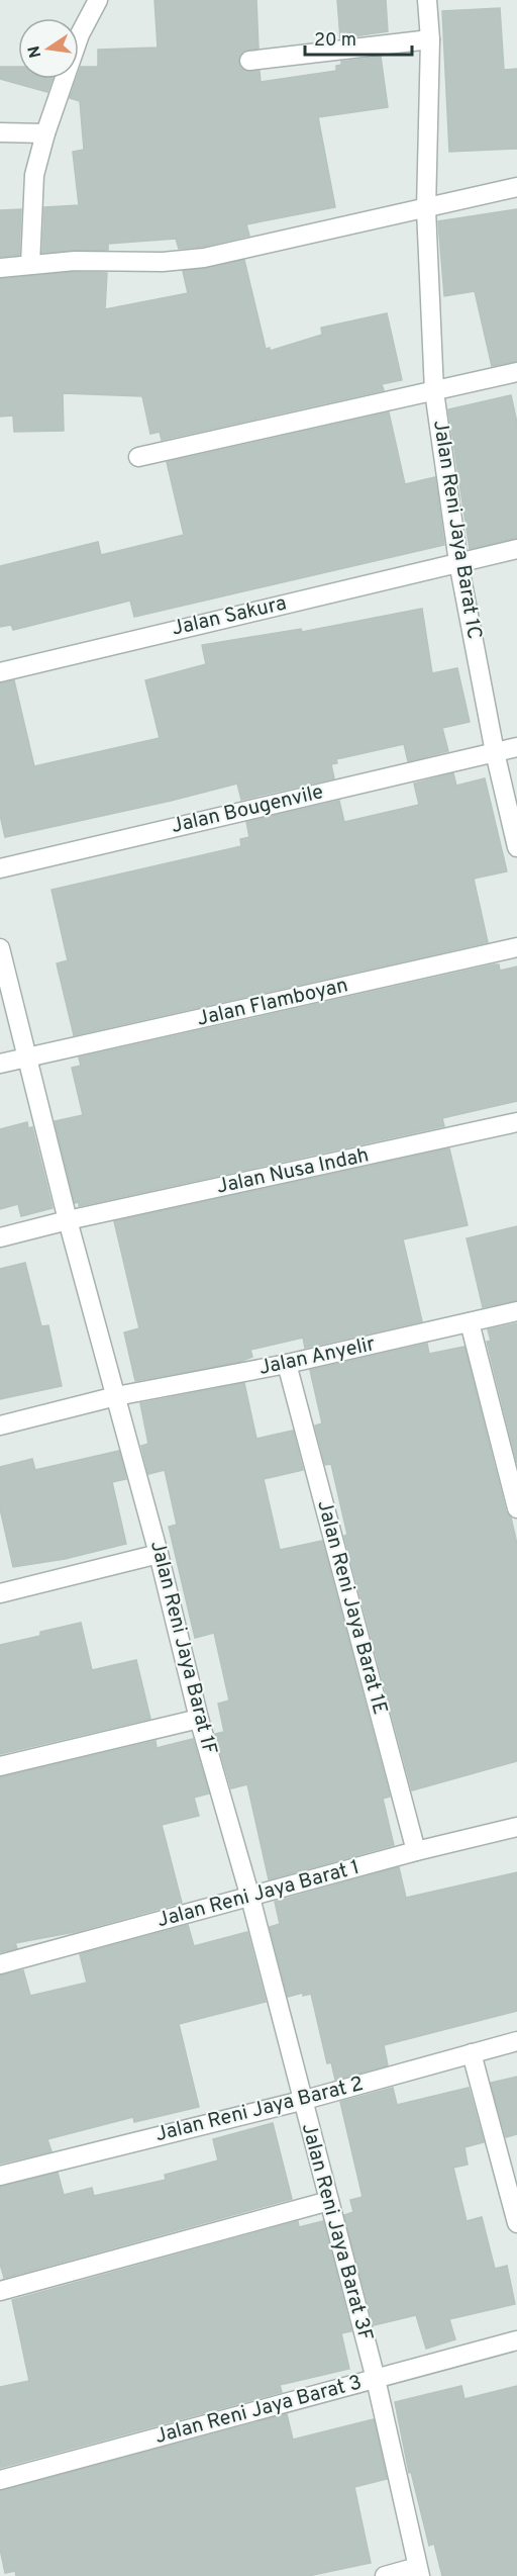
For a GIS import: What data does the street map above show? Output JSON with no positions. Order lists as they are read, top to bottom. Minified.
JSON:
{"streets":{"street":["Jalan Reni Jaya Barat 1C","Jalan Sakura","Jalan Bougenvile","Jalan Flamboyan","Jalan Nusa Indah","Jalan Anyelir","Jalan Reni Jaya Barat 1E","Jalan Reni Jaya Barat 1F","Jalan Reni Jaya Barat 1","Jalan Reni Jaya Barat 2","Jalan Reni Jaya Barat 3F","Jalan Reni Jaya Barat 3"]},"crossings":[["Jalan Reni Jaya Barat 1C","Jalan Sakura"],["Jalan Reni Jaya Barat 1C","Jalan Bougenvile"],["Jalan Flamboyan","Jalan Reni Jaya Barat 1F"],["Jalan Nusa Indah","Jalan Reni Jaya Barat 1F"],["Jalan Anyelir","Jalan Reni Jaya Barat 1E"],["Jalan Anyelir","Jalan Reni Jaya Barat 1F"],["Jalan Reni Jaya Barat 1E","Jalan Reni Jaya Barat 1"],["Jalan Reni Jaya Barat 1F","Jalan Reni Jaya Barat 1"],["Jalan Reni Jaya Barat 1F","Jalan Reni Jaya Barat 2"],["Jalan Reni Jaya Barat 1F","Jalan Reni Jaya Barat 3F"],["Jalan Reni Jaya Barat 2","Jalan Reni Jaya Barat 3F"],["Jalan Reni Jaya Barat 3F","Jalan Reni Jaya Barat 3"]],"scale_bar":"20 m","north":"left"}
